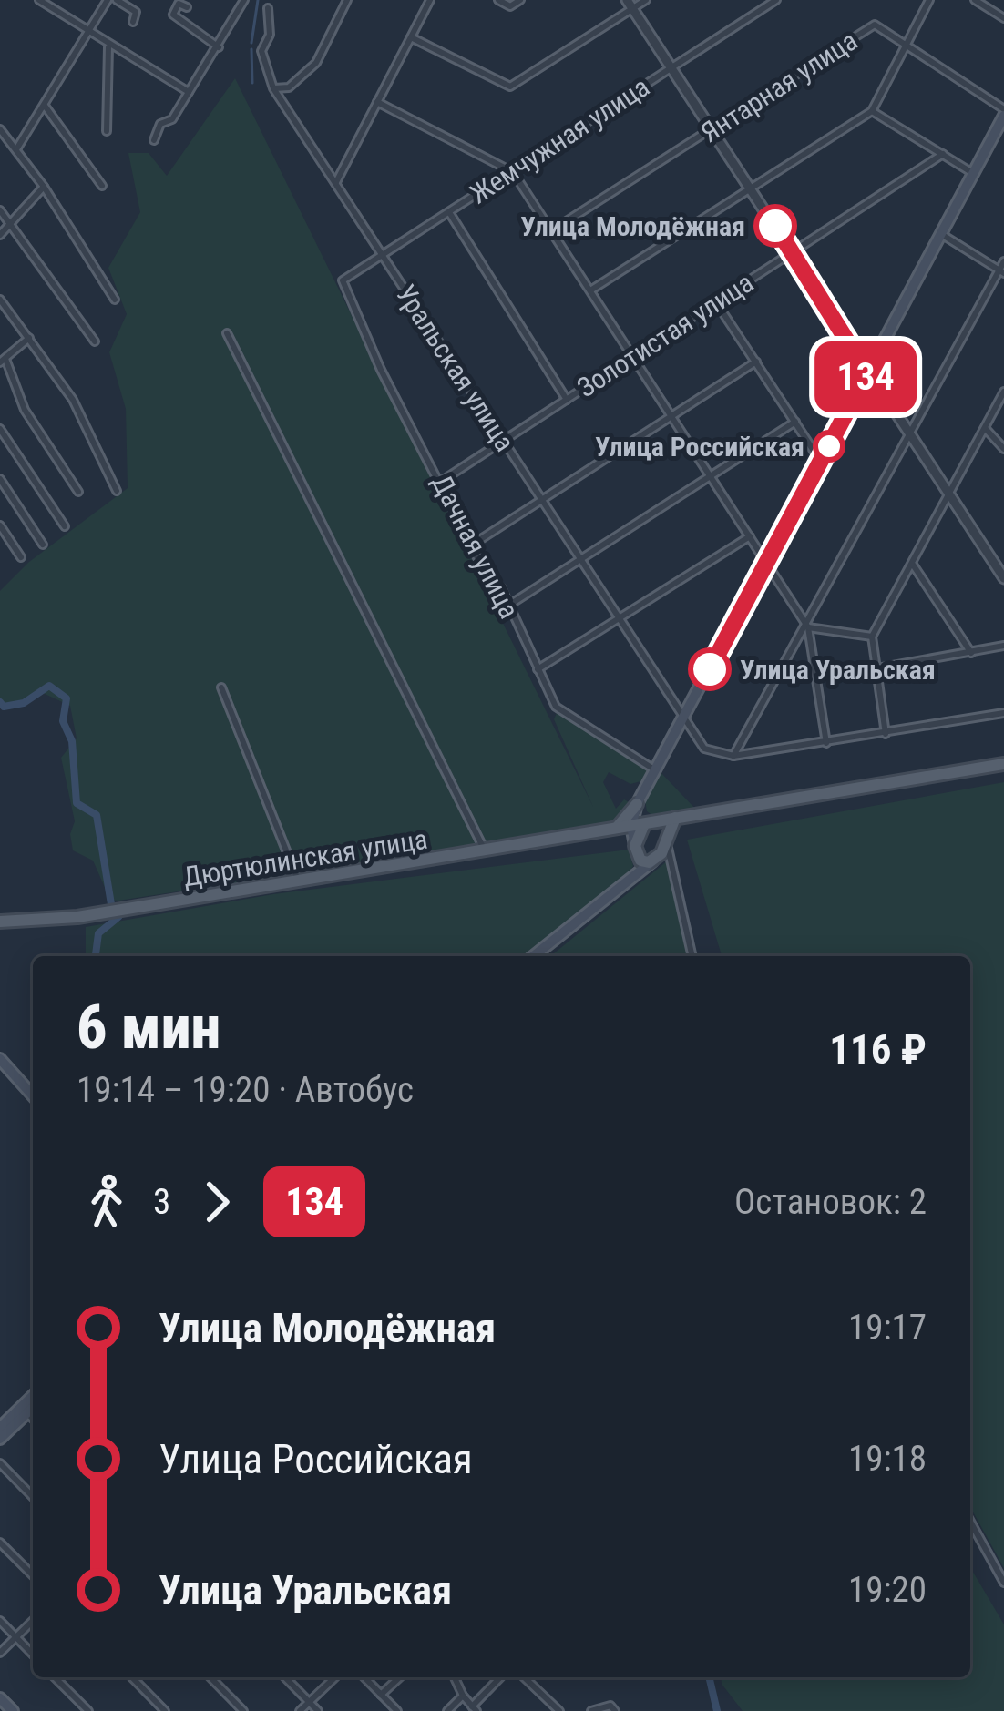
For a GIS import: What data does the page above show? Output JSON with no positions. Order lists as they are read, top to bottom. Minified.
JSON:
{"streets":{"main road":["Дюртюлинская улица"],"street":["Янтарная улица","Жемчужная улица","Золотистая улица","Уральская улица","Дачная улица"]},"crossings":[["Жемчужная улица","Уральская улица"],["Жемчужная улица","Дачная улица"],["Золотистая улица","Уральская улица"],["Золотистая улица","Дачная улица"]],"places":["Улица Молодёжная","Улица Российская","Улица Уральская"],"lines":["bus line 134"],"page":{"on_map":"134","heading":["6 мин","19:14 – 19:20 · Автобус","116 ₽"],"legs":["3","134","Остановок: 2"],"list":[{"name":"Улица Молодёжная","value":"19:17"},{"name":"Улица Российская","value":"19:18"},{"name":"Улица Уральская","value":"19:20"}]}}
